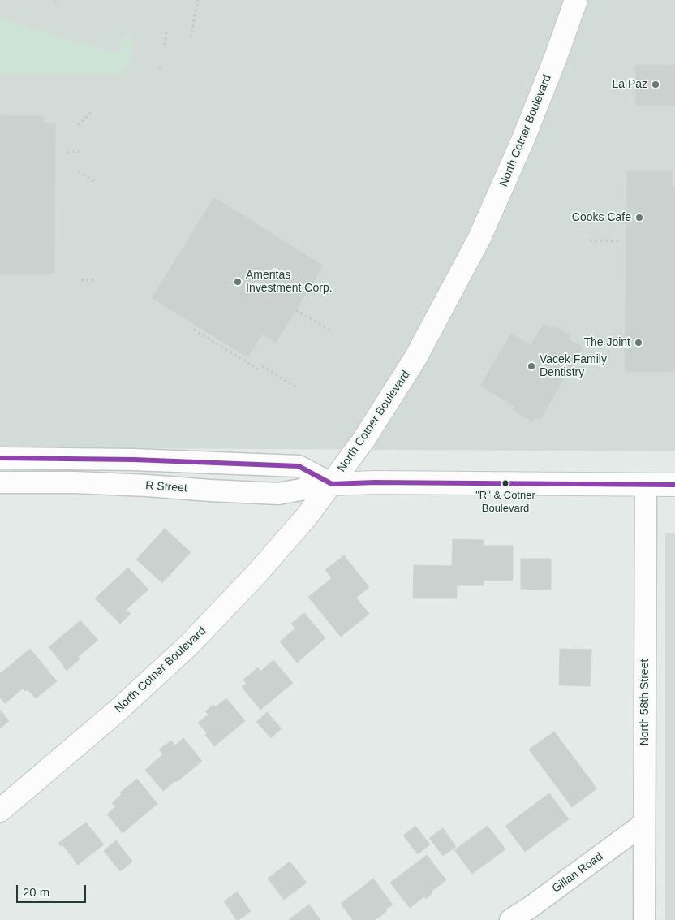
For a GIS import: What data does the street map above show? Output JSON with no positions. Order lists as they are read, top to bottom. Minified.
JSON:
{"streets":{"main road":["North Cotner Boulevard","R Street"],"street":["North 58th Street","Gillan Road"]},"crossings":[["North Cotner Boulevard","R Street"],["R Street","North 58th Street"],["North 58th Street","Gillan Road"]],"places":["La Paz","Cooks Cafe","Ameritas Investment Corp.","The Joint","Vacek Family Dentistry","\"R\" & Cotner Boulevard"],"scale_bar":"20 m"}
